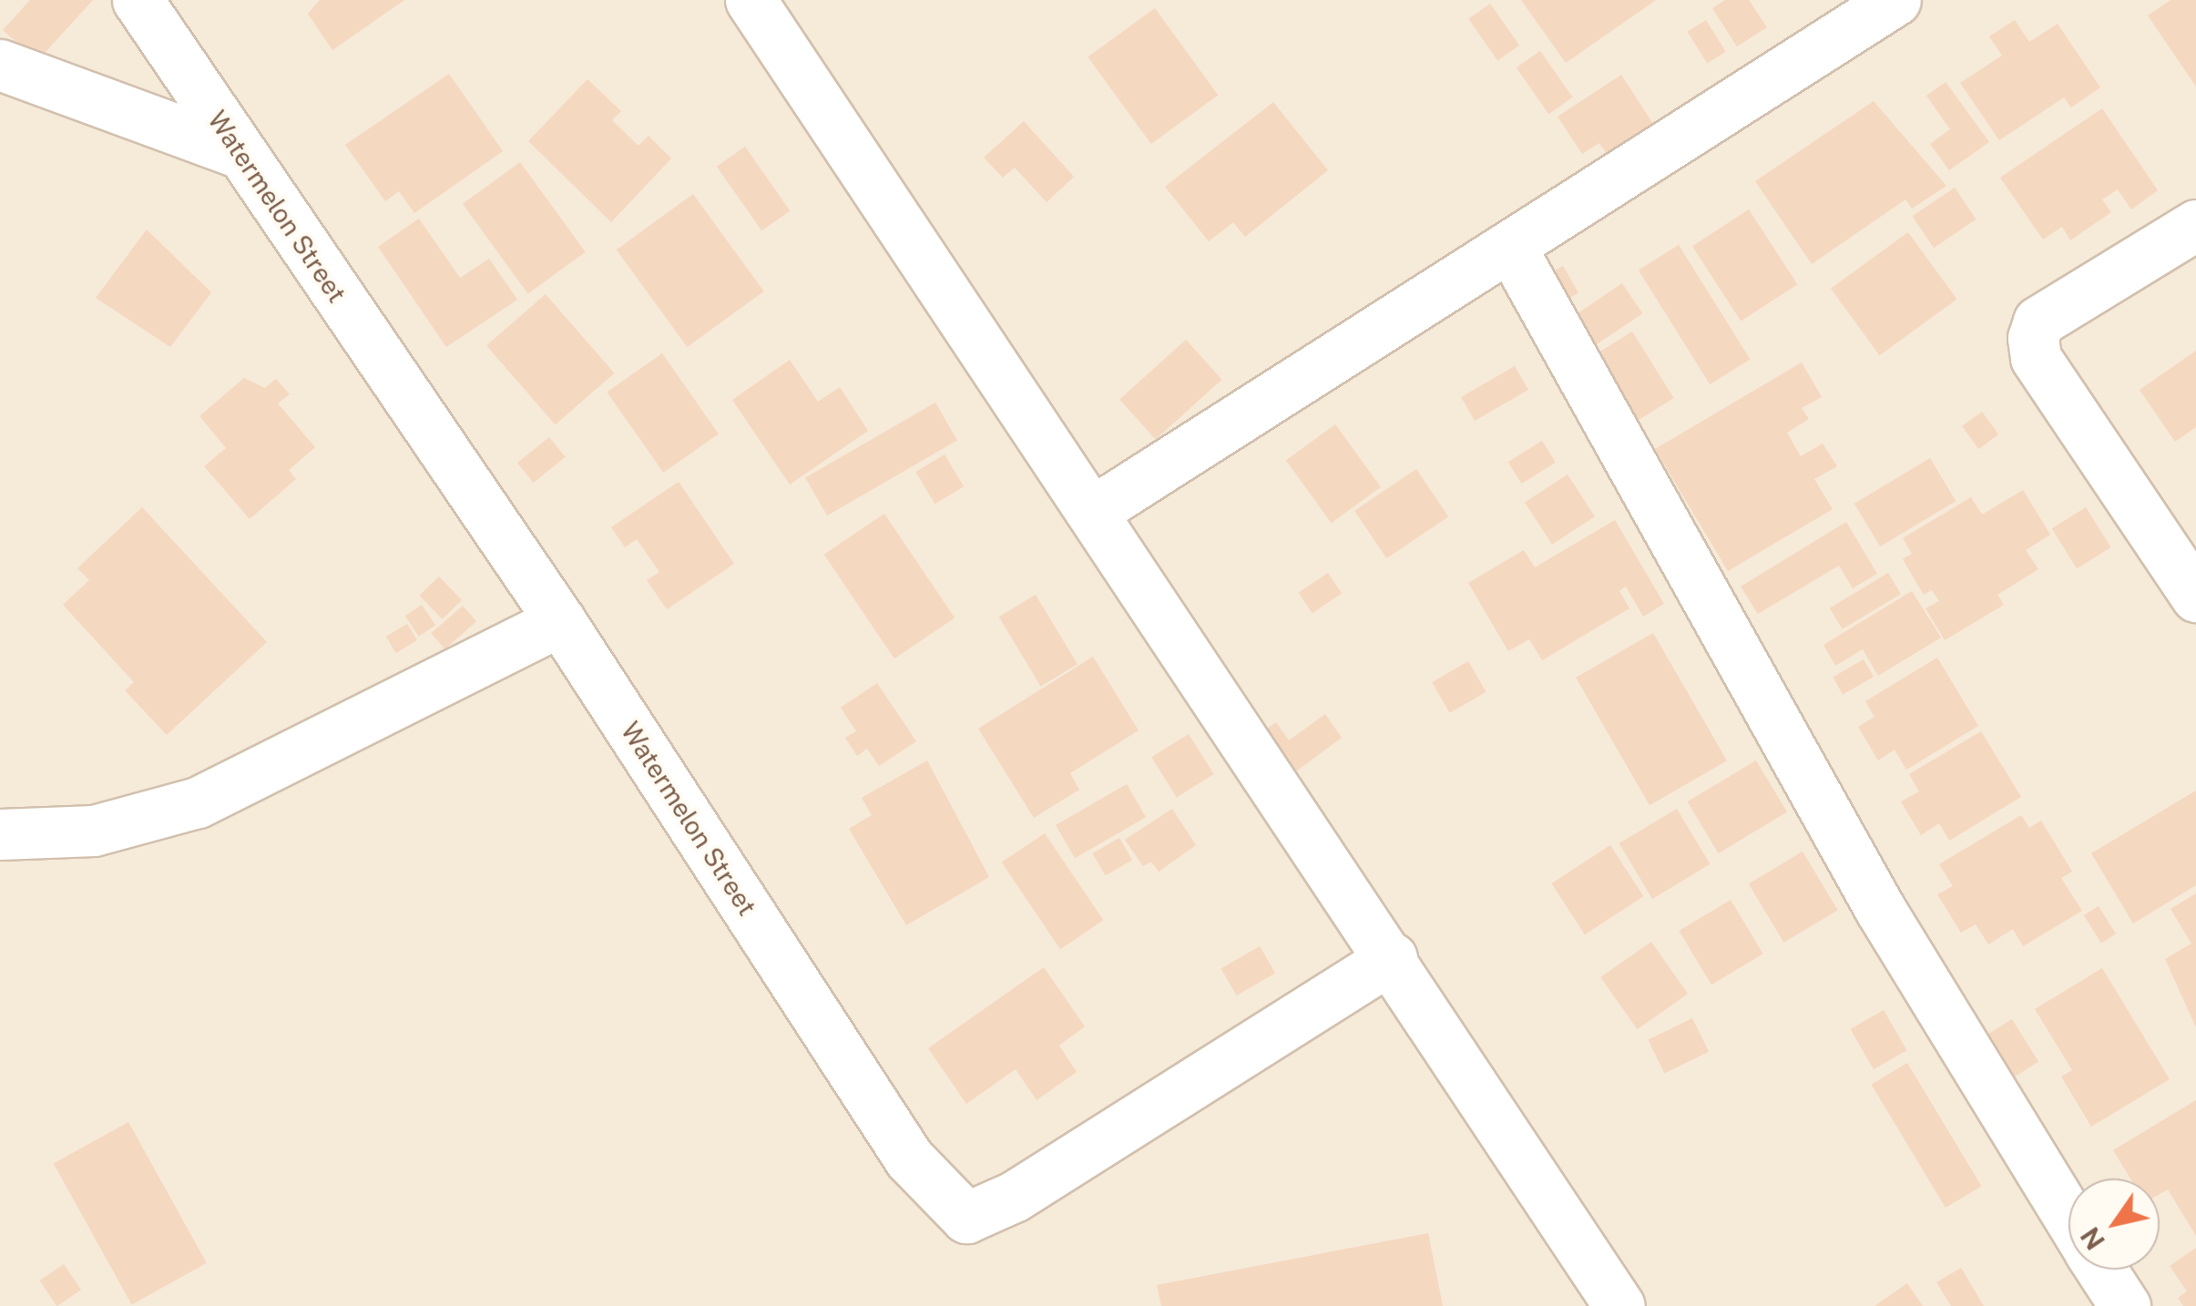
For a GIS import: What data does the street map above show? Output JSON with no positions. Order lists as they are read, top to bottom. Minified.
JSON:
{"streets":{"street":["Watermelon Street"]},"north":"bottom left"}
